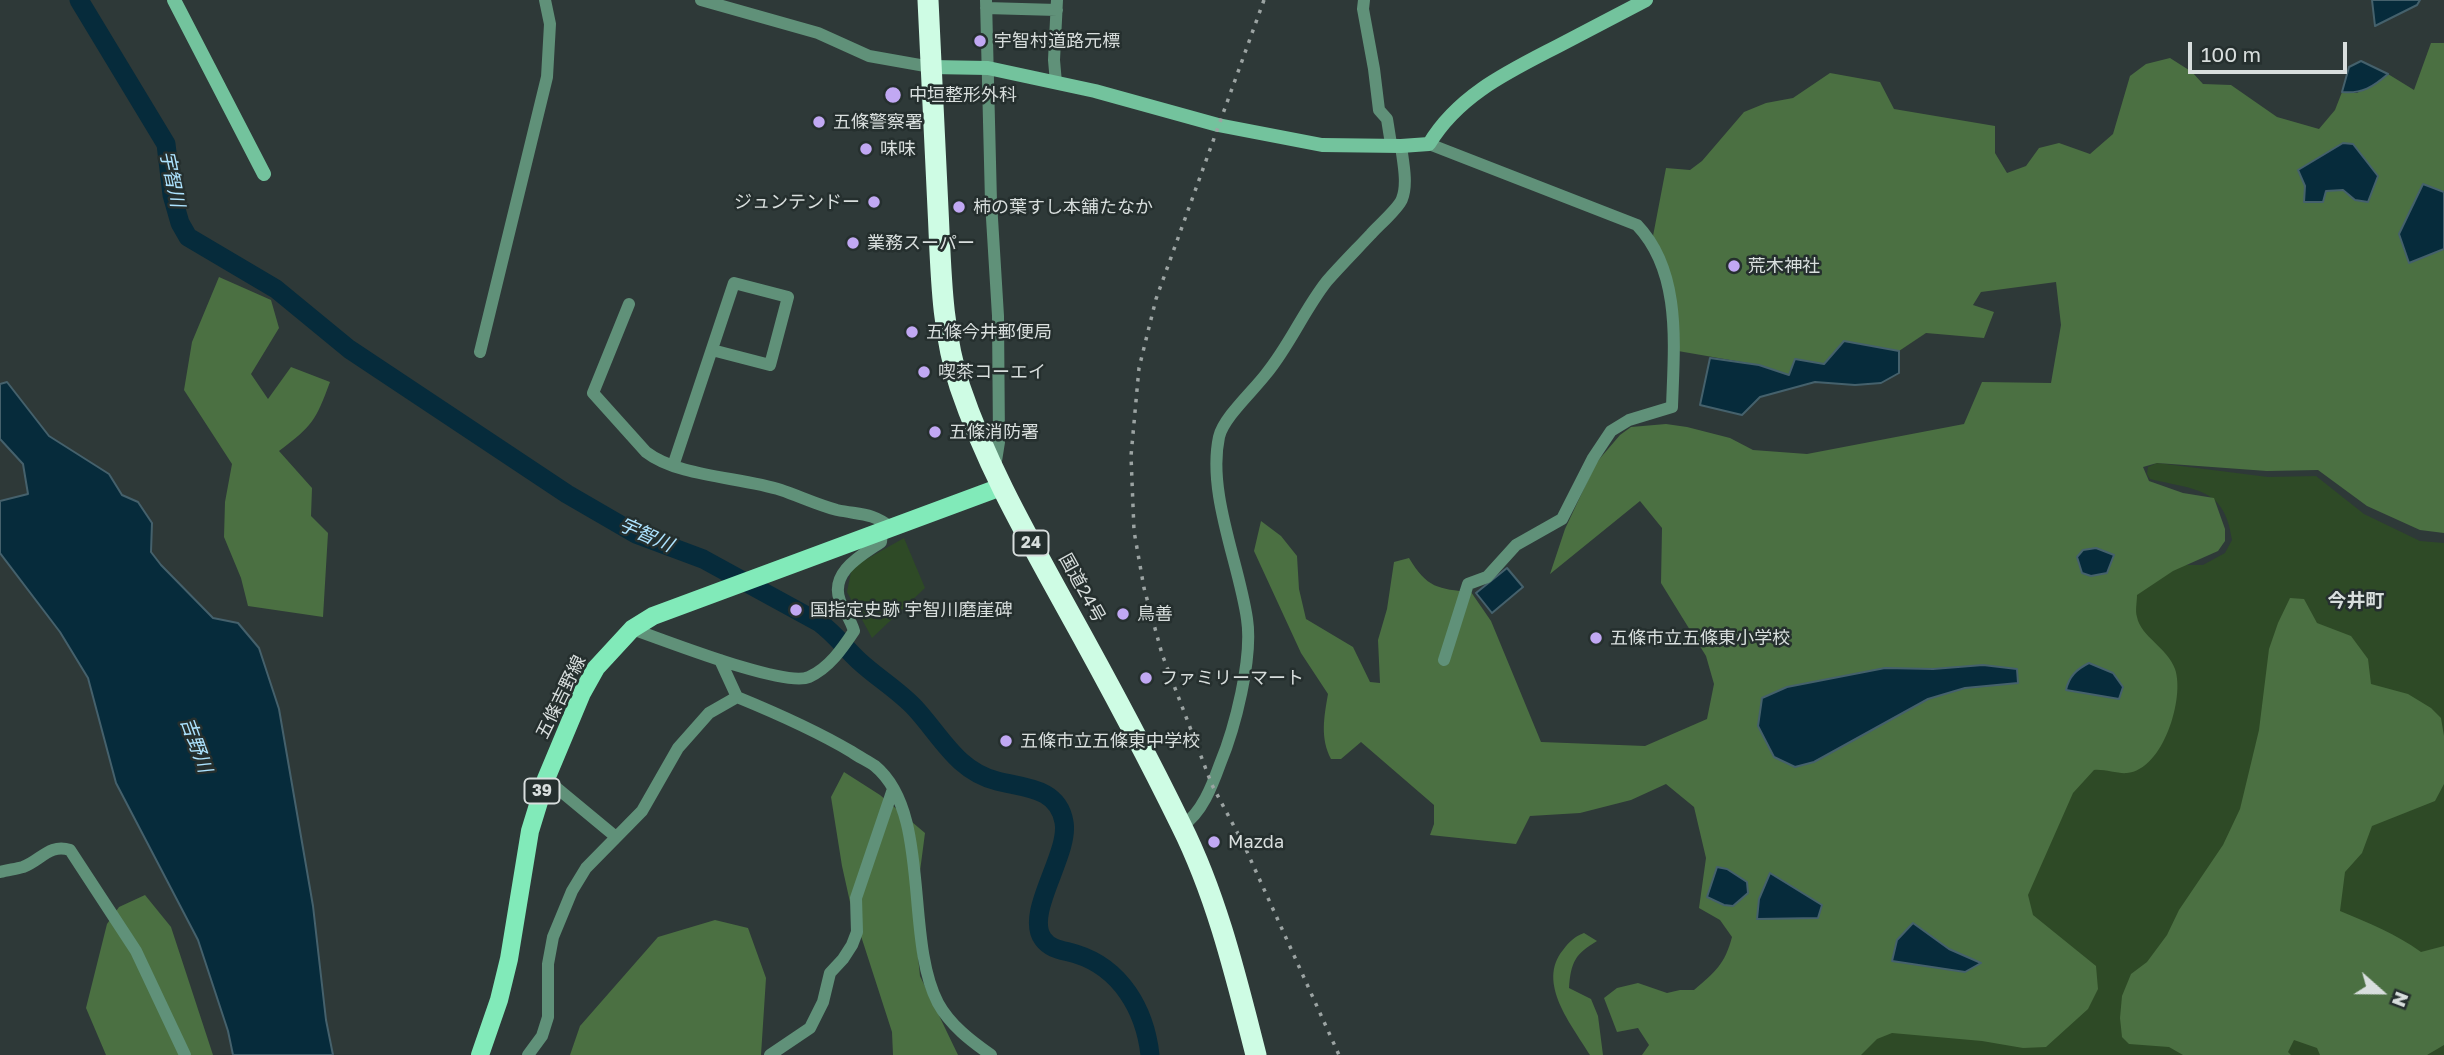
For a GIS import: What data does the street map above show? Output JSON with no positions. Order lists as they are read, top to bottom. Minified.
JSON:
{"streets":{"highway":["24","国道24号"],"main road":["五條吉野線","39"]},"crossings":[["国道24号","五條吉野線"]],"districts":["今井町"],"water":["宇智川","吉野川"],"places":["宇智村道路元標","中垣整形外科","五條警察署","味味","ジュンテンドー","柿の葉すし本舗たなか","業務スーパー","荒木神社","五條今井郵便局","喫茶コーエイ","五條消防署","国指定史跡 宇智川磨崖碑","鳥善","五條市立五條東小学校","ファミリーマート","五條市立五條東中学校","Mazda"],"scale_bar":"100 m","north":"right"}
